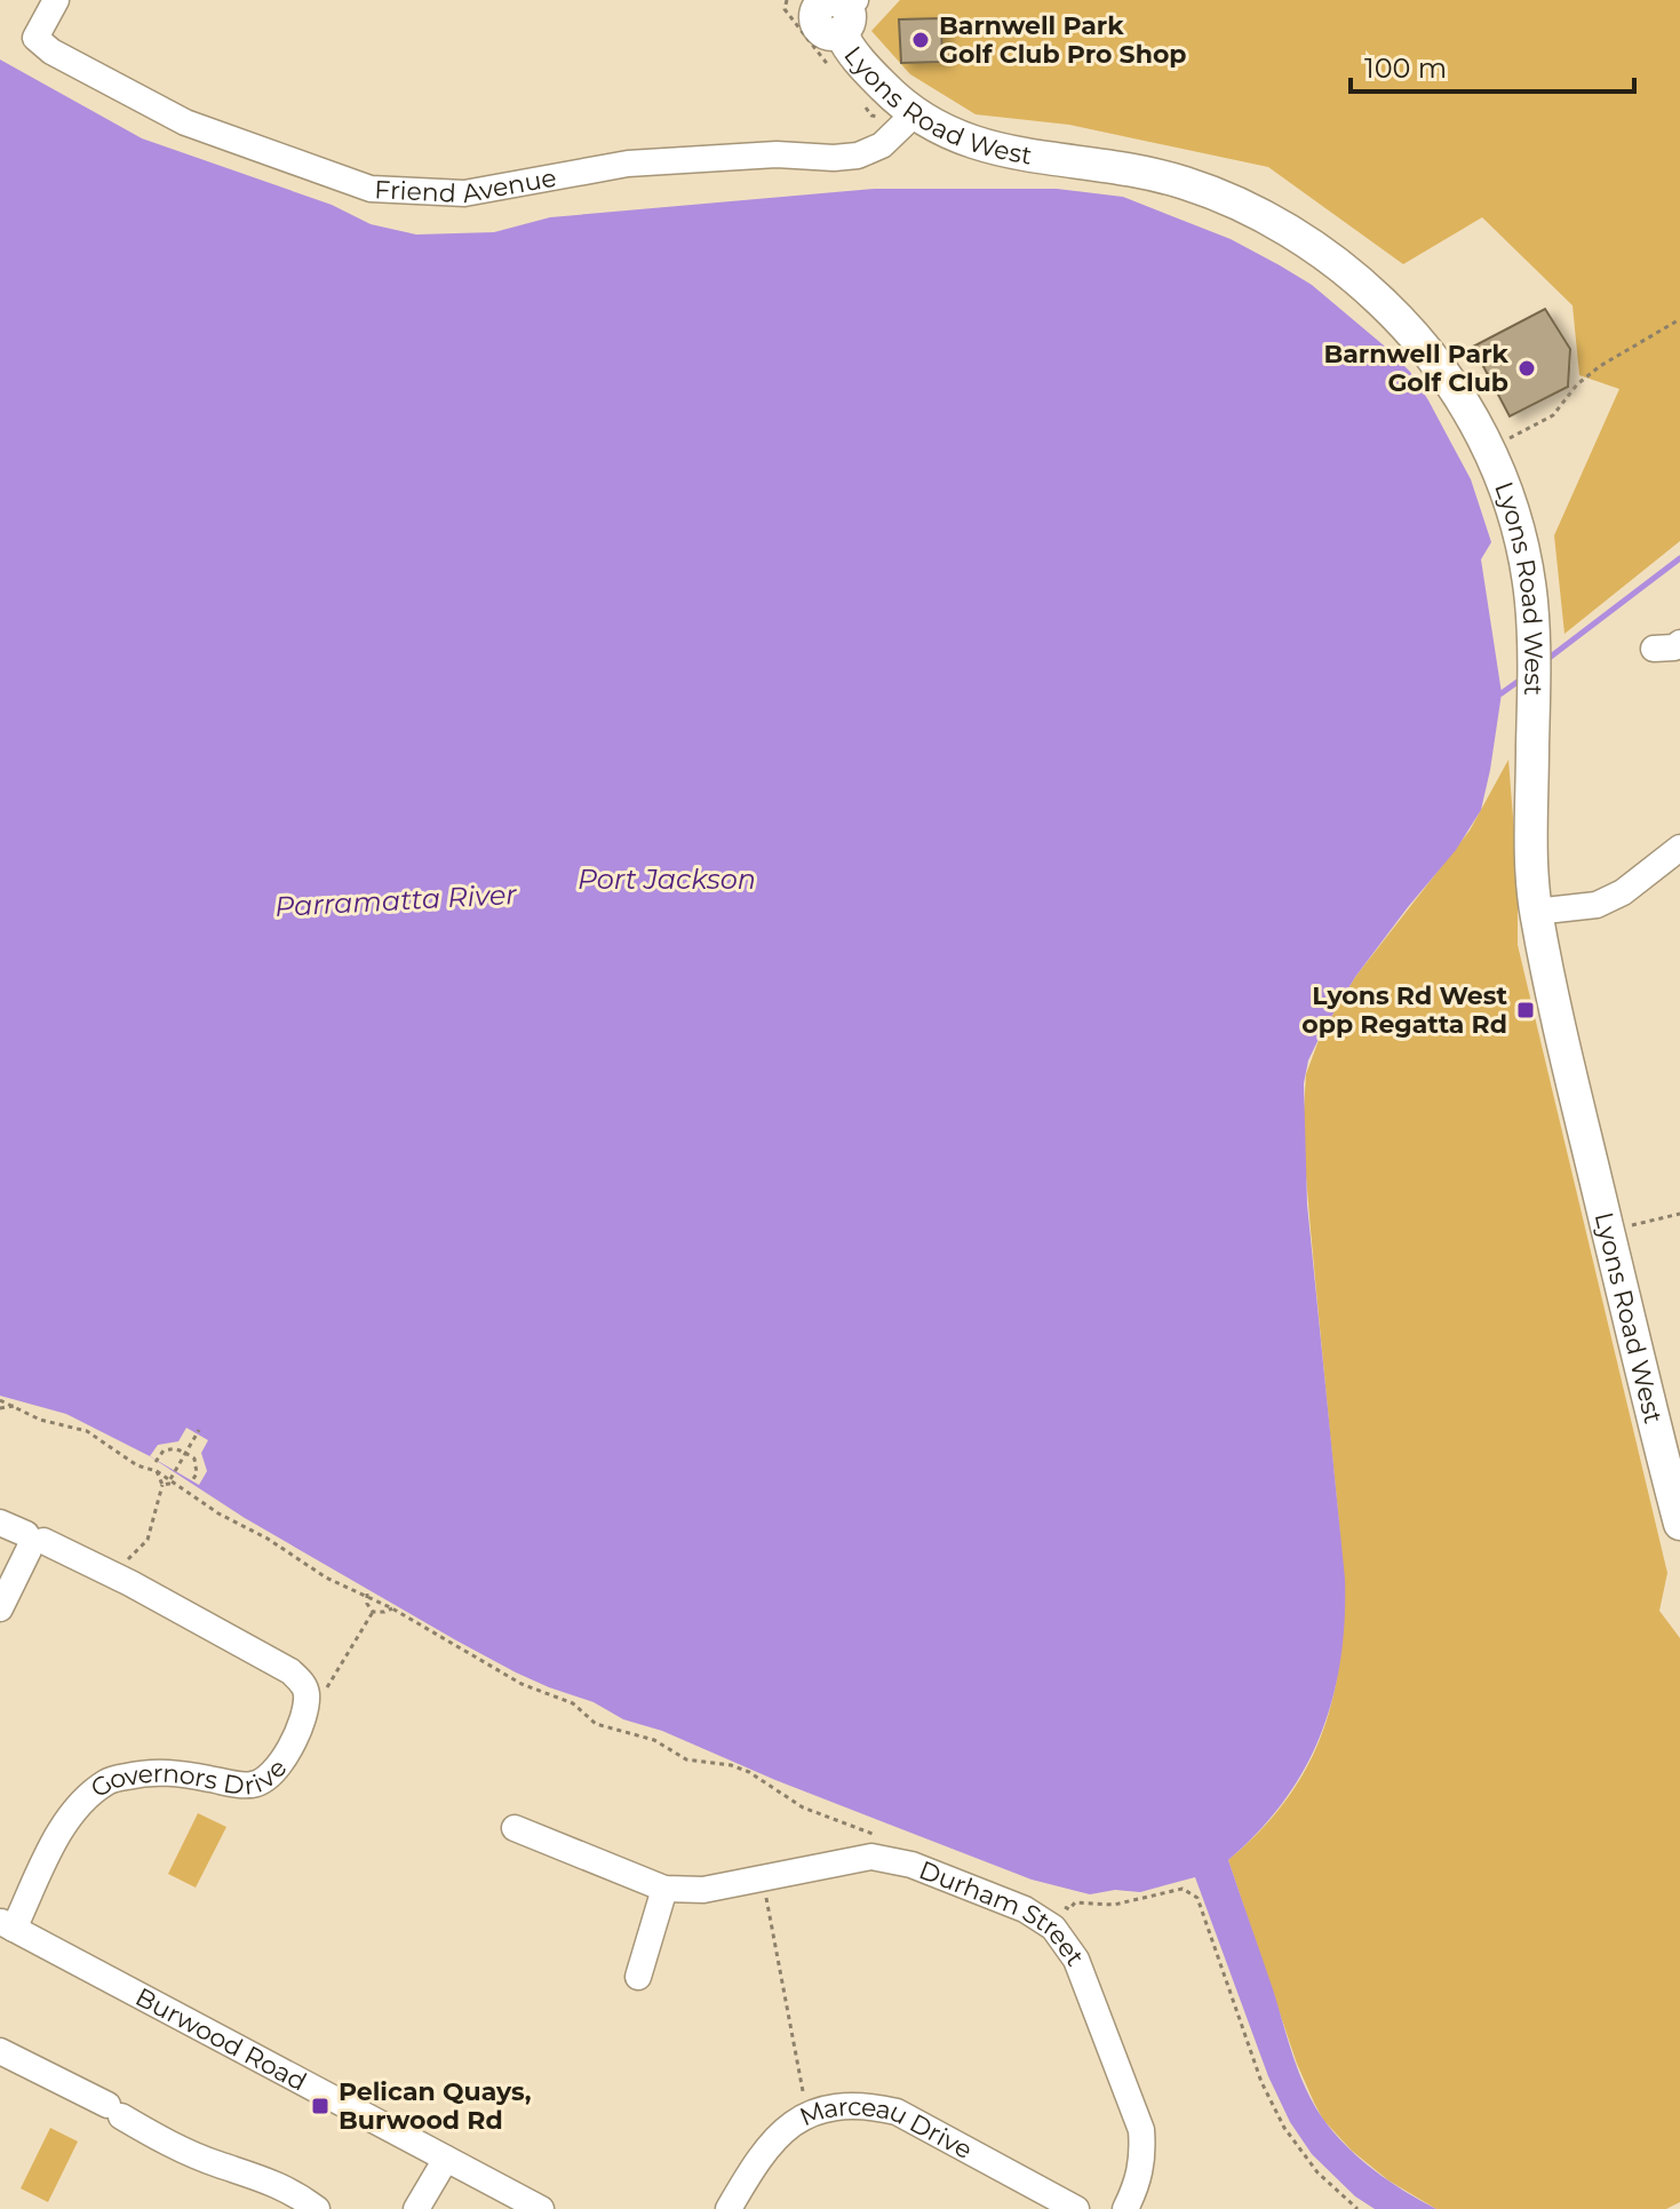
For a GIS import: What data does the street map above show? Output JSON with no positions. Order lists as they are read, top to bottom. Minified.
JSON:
{"streets":{"main road":["Lyons Road West"],"street":["Friend Avenue","Governors Drive","Durham Street","Burwood Road","Marceau Drive"]},"crossings":[["Lyons Road West","Friend Avenue"],["Governors Drive","Burwood Road"]],"water":["Port Jackson","Parramatta River"],"places":{"other":["Barnwell Park Golf Club Pro Shop","Barnwell Park Golf Club"],"transit":["Lyons Rd West opp Regatta Rd","Pelican Quays, Burwood Rd"]},"scale_bar":"100 m"}
